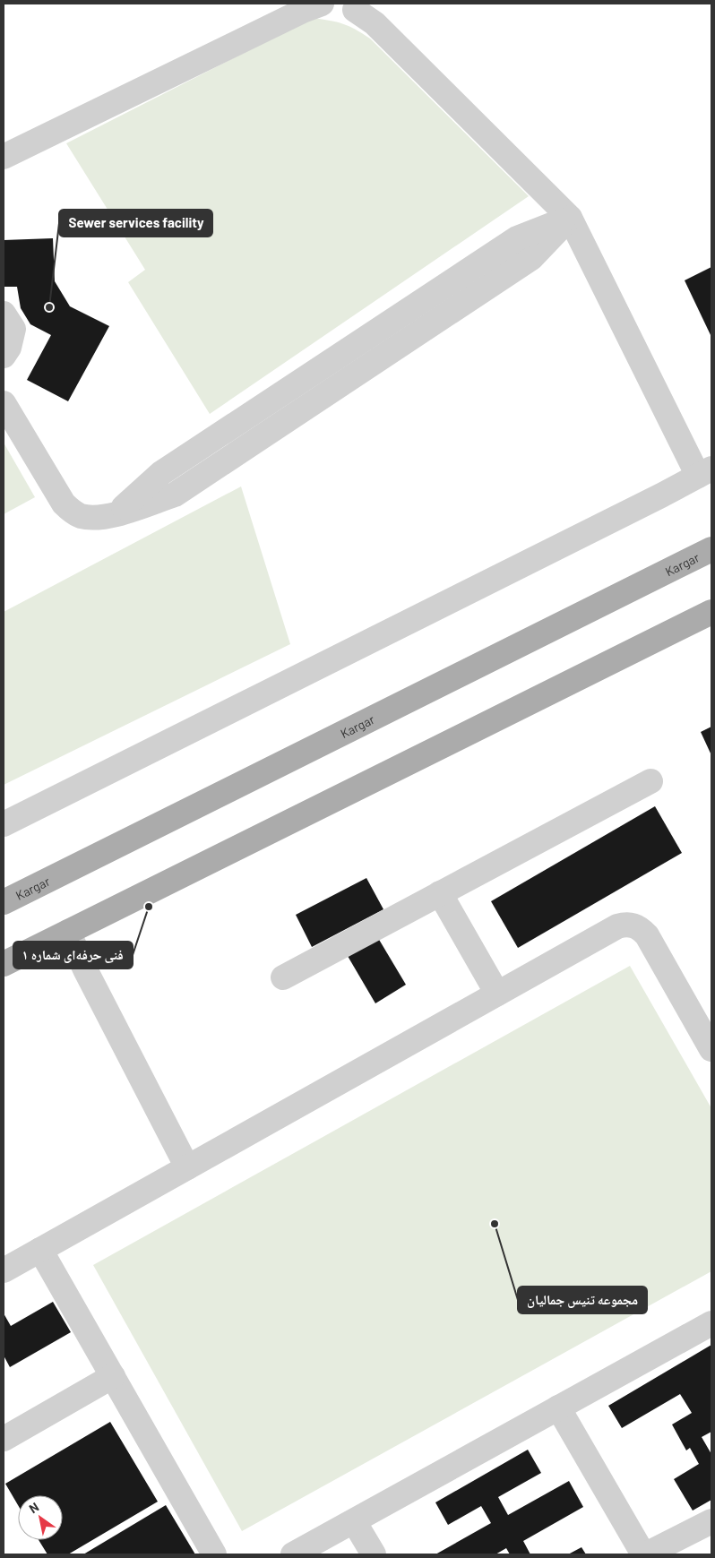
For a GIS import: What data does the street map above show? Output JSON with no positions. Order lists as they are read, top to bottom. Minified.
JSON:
{"streets":{"main road":["Kargar"]},"places":["Sewer services facility","فنی حرفه‌ای شماره ۱","مجموعه تنیس جمالیان"],"north":"top left"}
